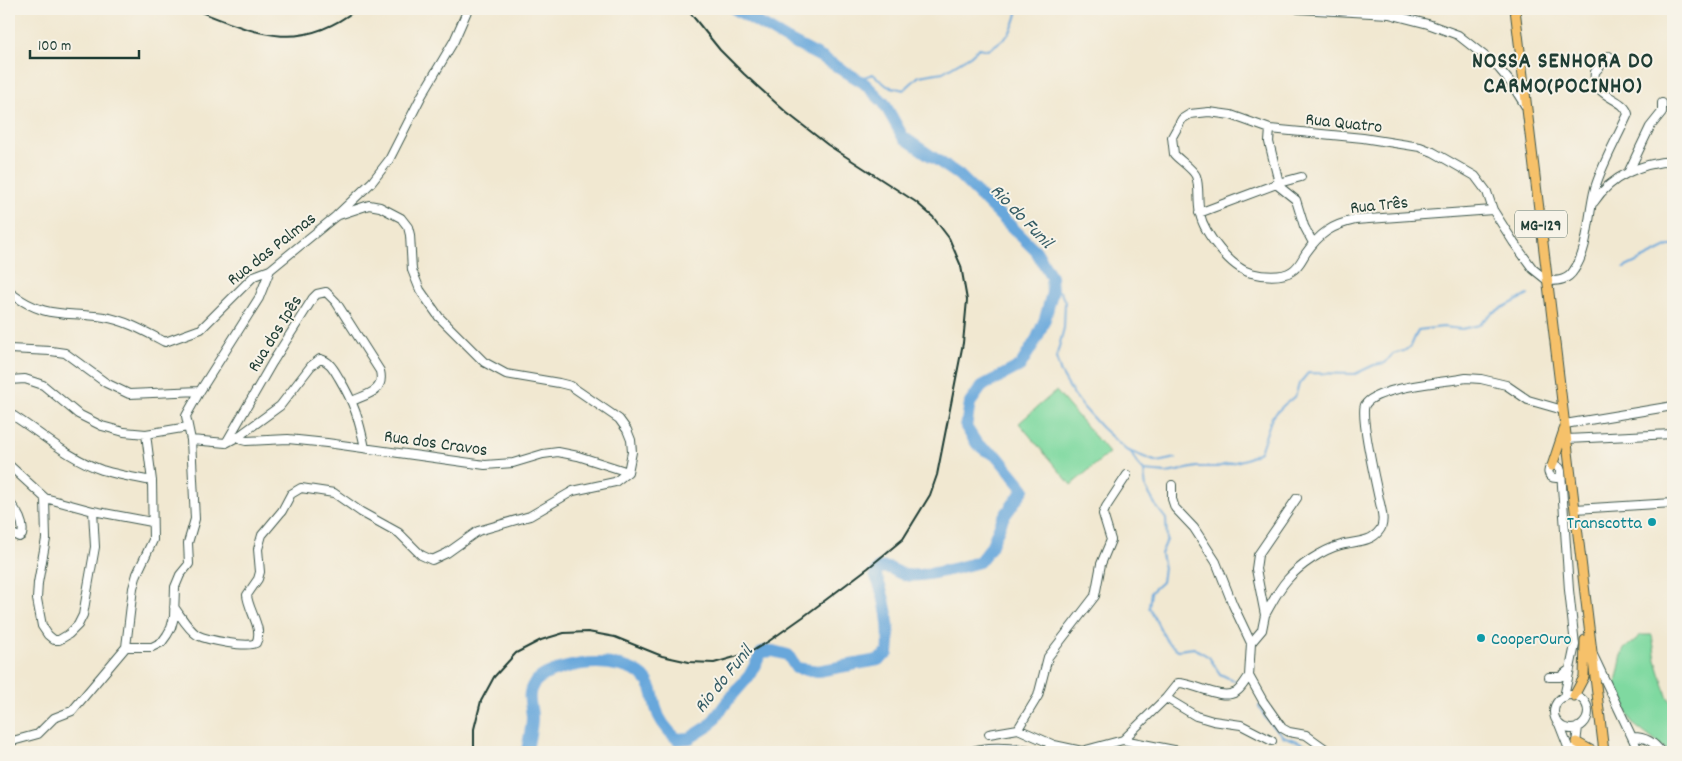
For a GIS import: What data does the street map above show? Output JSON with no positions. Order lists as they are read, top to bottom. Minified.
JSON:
{"streets":{"main road":["MG-129"],"street":["Rua Quatro","Rua Três","Rua das Palmas","Rua dos Ipês","Rua dos Cravos"]},"crossings":[["Rua Quatro","Rua Três"],["Rua Quatro","MG-129"]],"districts":["NOSSA SENHORA DO CARMO(POCINHO)"],"water":["Rio do Funil"],"places":["Transcotta","CooperOuro"],"scale_bar":"100 m"}
